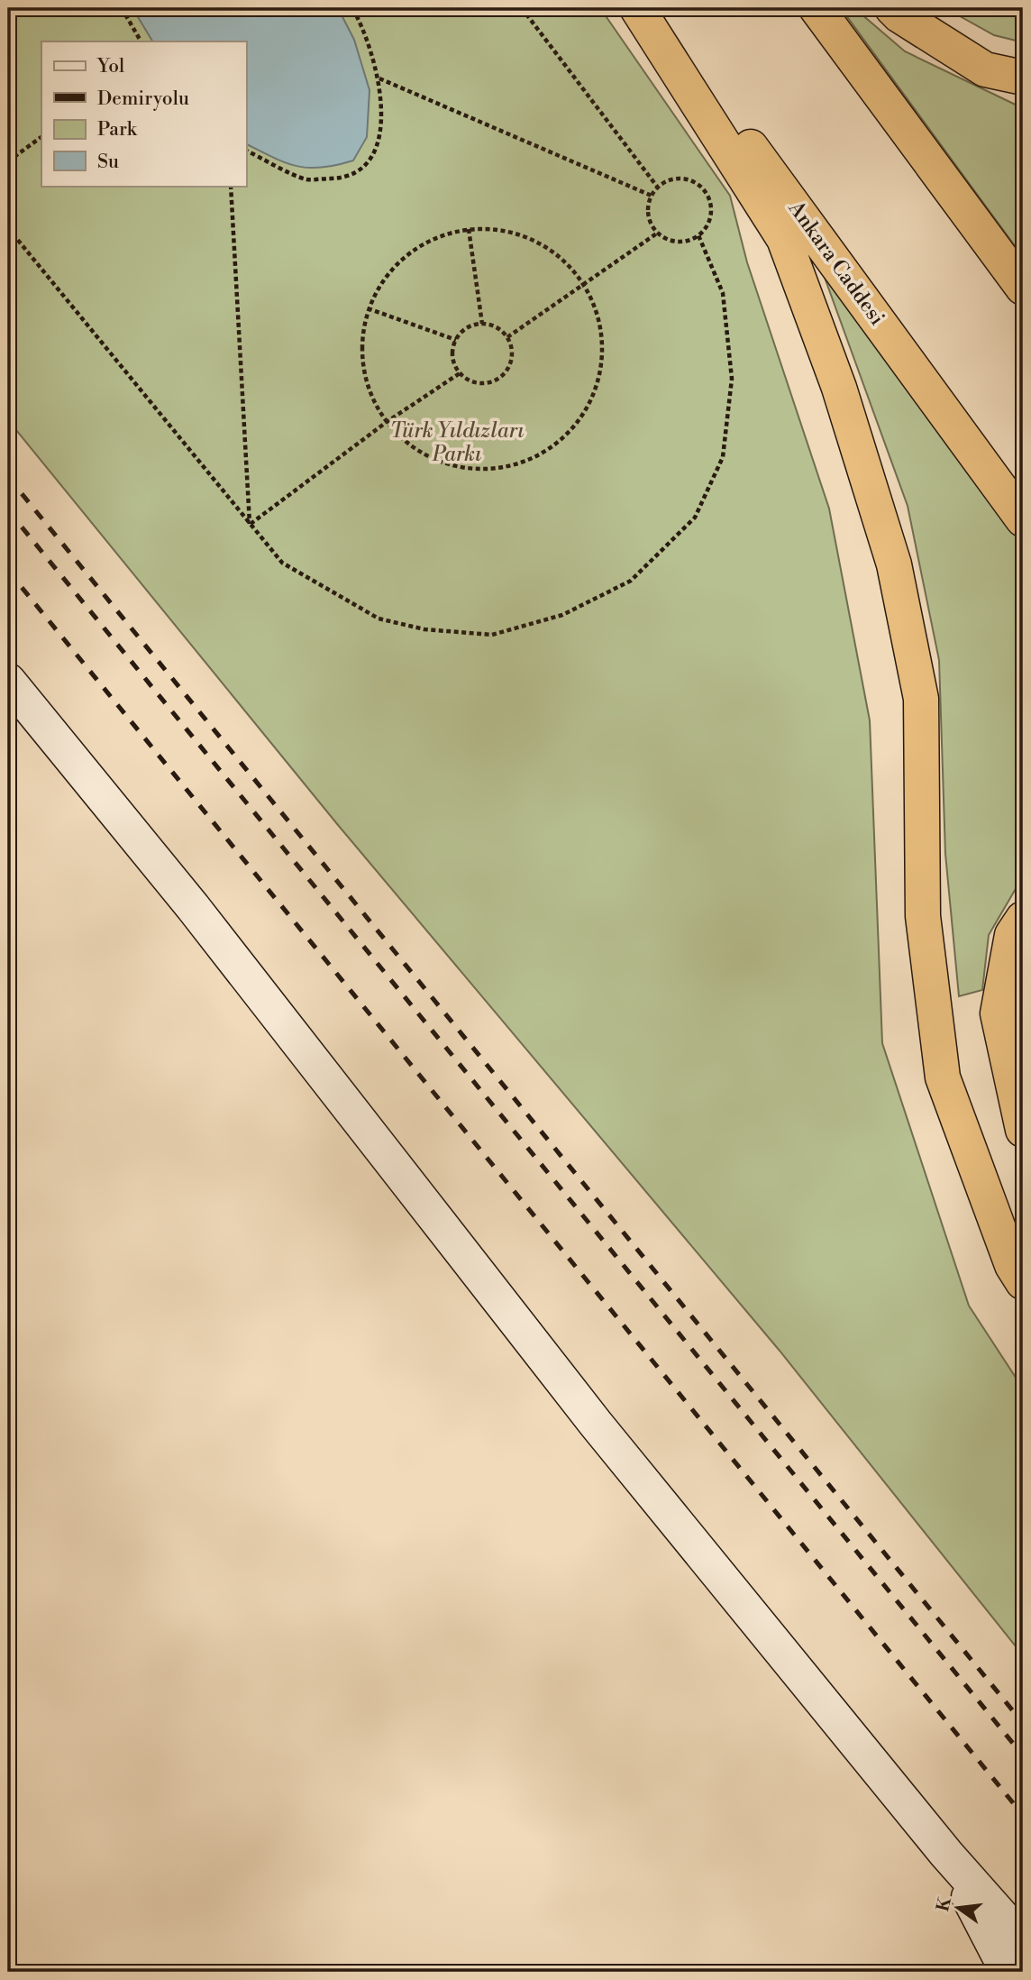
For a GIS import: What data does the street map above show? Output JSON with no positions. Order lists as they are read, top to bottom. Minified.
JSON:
{"streets":{"highway":["Ankara Caddesi"]},"parks":["Türk Yıldızları Parkı"],"legend":["Yol","Demiryolu","Park","Su"],"north":"left"}
